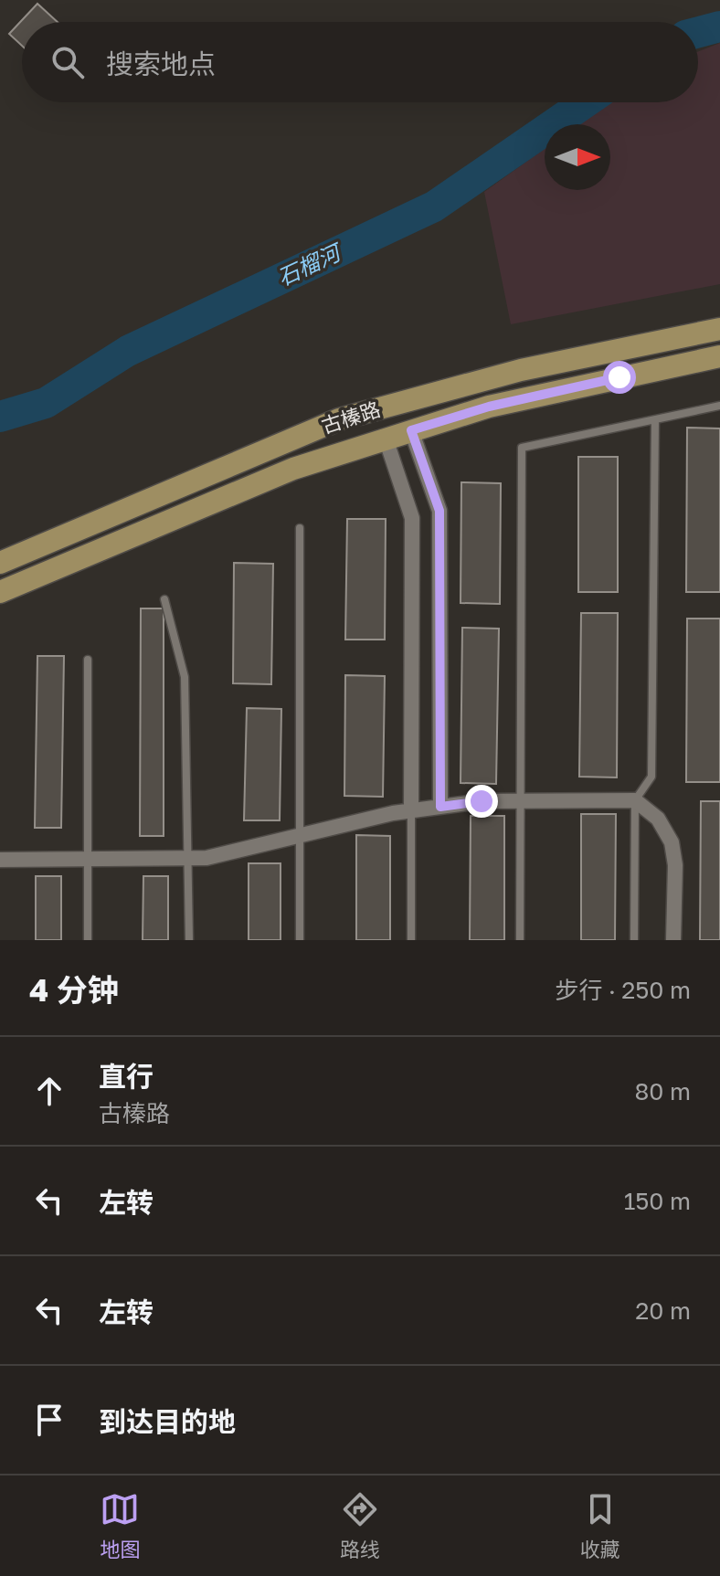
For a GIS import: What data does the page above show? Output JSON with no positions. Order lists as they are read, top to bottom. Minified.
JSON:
{"streets":{"main road":["古榛路"]},"water":["石榴河"],"north":"right","page":{"search":"搜索地点","heading":["4 分钟","步行 · 250 m"],"list":[["直行","古榛路","80 m"],["左转","150 m"],["左转","20 m"],"到达目的地"],"nav":["地图","路线","收藏"]}}
